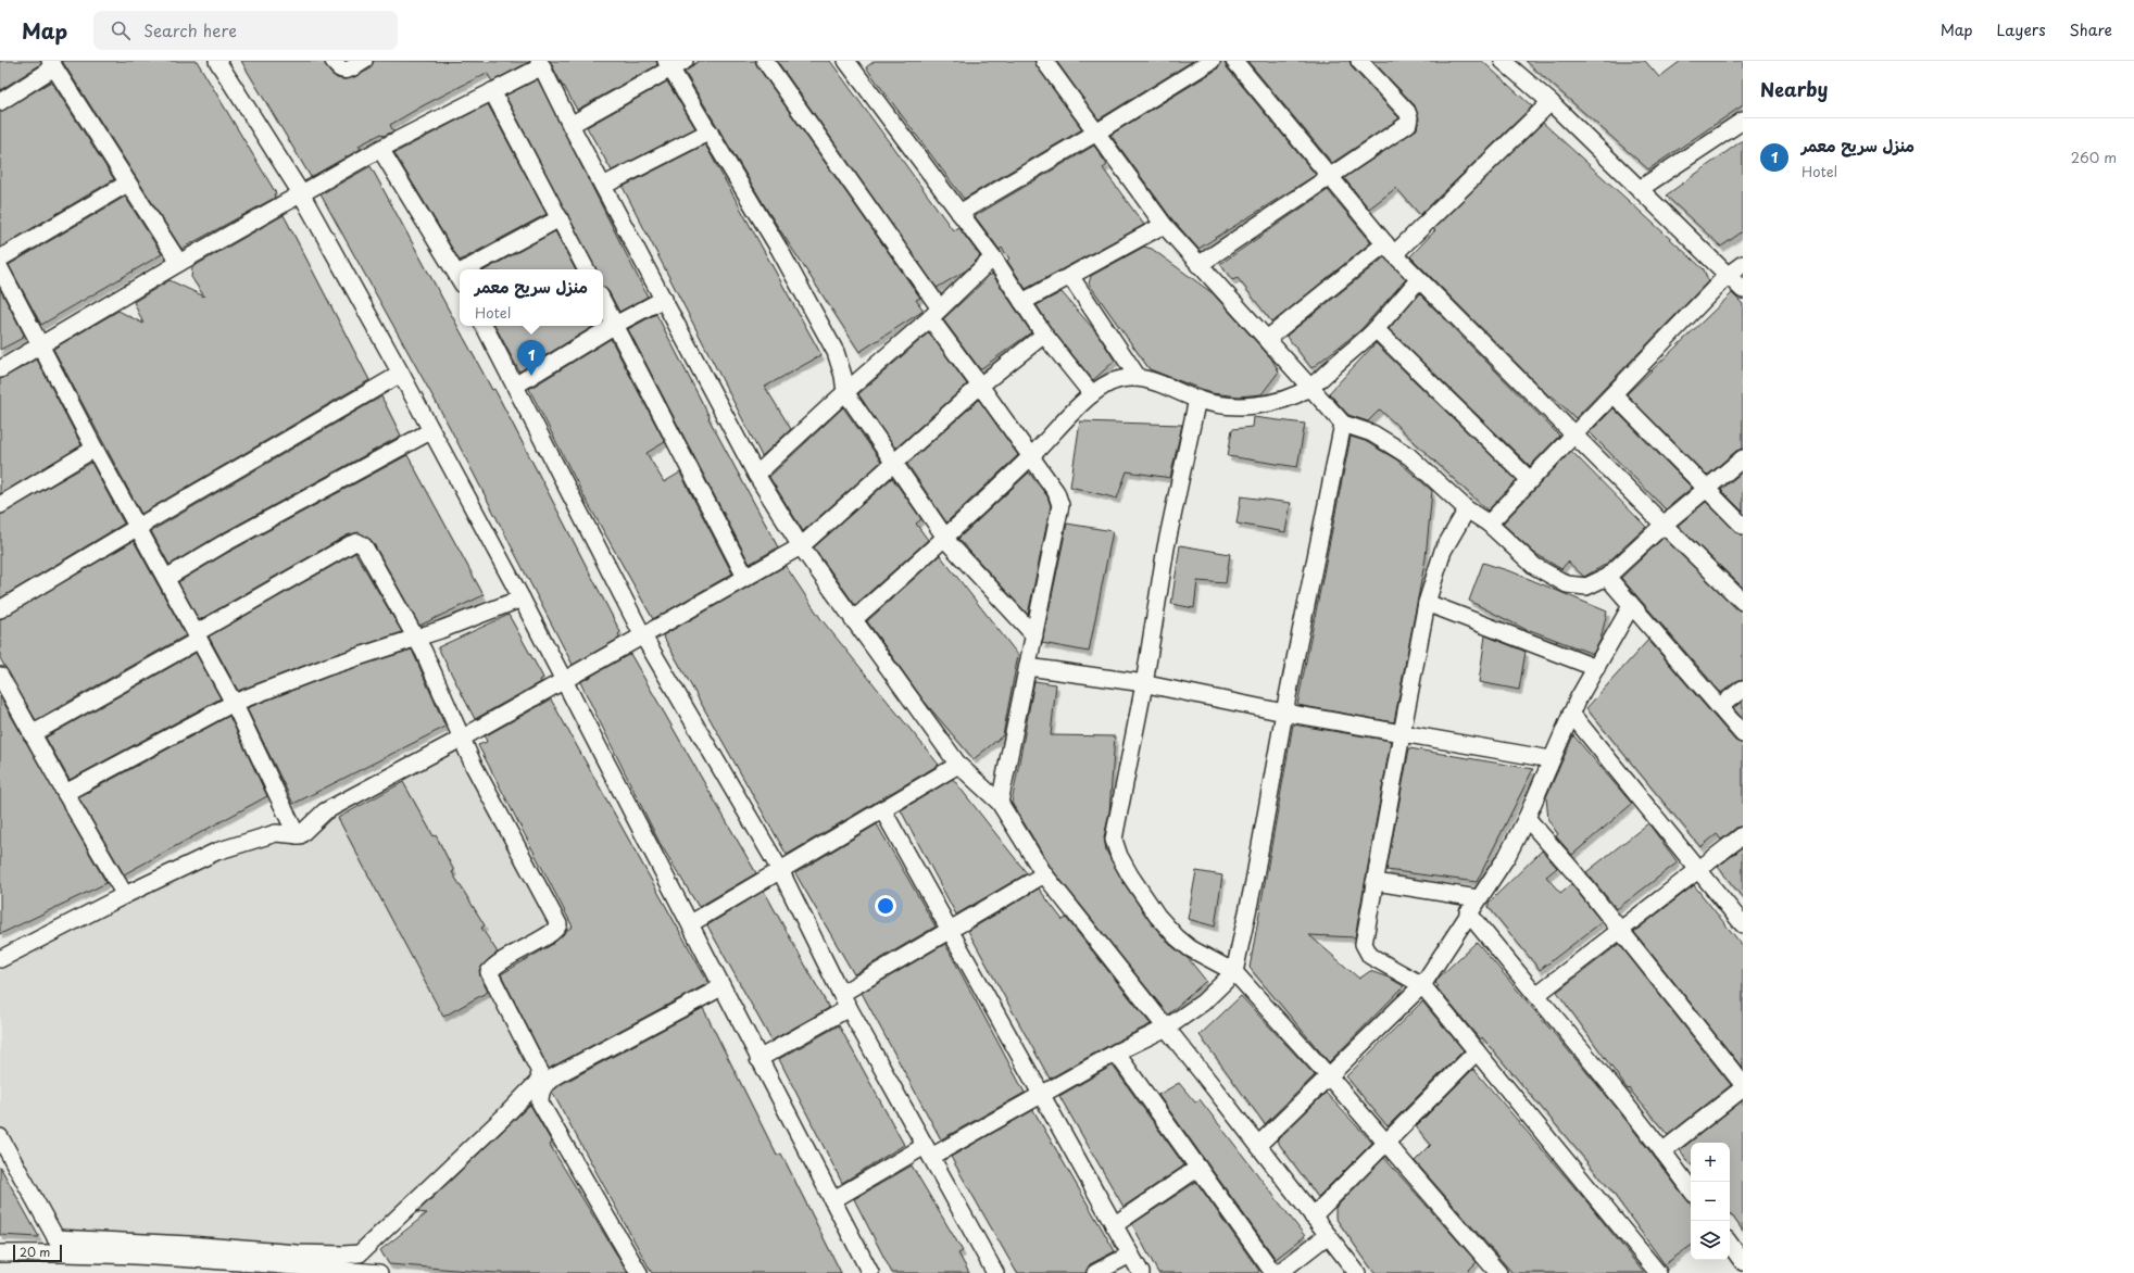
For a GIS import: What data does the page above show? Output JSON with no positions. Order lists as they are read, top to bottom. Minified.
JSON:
{"scale_bar":"20 m","page":{"header":"Map","search":"Search here","nav":["Map","Layers","Share"],"heading":"Nearby","list":[{"mark":"1","name":"منزل سريح معمر","note":"Hotel","value":"260 m"}],"popup":["منزل سريح معمر","Hotel"],"pins":"1","map_buttons":["+","−"],"scale":"20 m"}}
